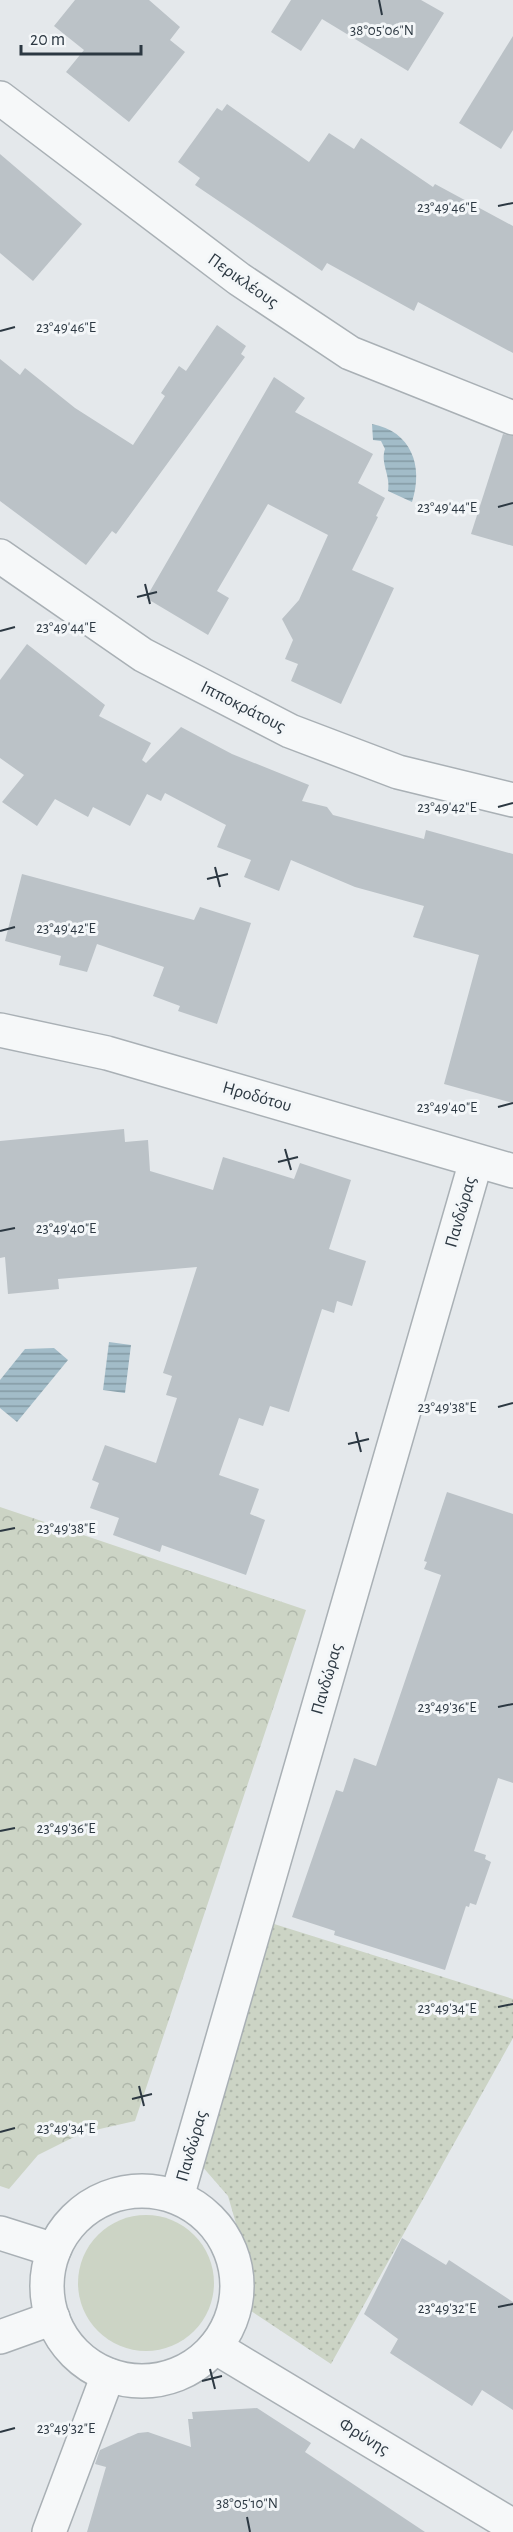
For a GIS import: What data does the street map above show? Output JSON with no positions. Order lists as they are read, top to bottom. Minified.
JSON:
{"streets":{"street":["Περικλέους","Ιπποκράτους","Ηροδότου","Πανδώρας","Φρύνης"]},"crossings":[["Ηροδότου","Πανδώρας"],["Πανδώρας","Φρύνης"]],"scale_bar":"20 m","coordinates":["38°05'06\"N","23°49'46\"E","23°49'44\"E","23°49'42\"E","23°49'40\"E","23°49'38\"E","23°49'36\"E","23°49'34\"E","23°49'32\"E","38°05'10\"N"]}
